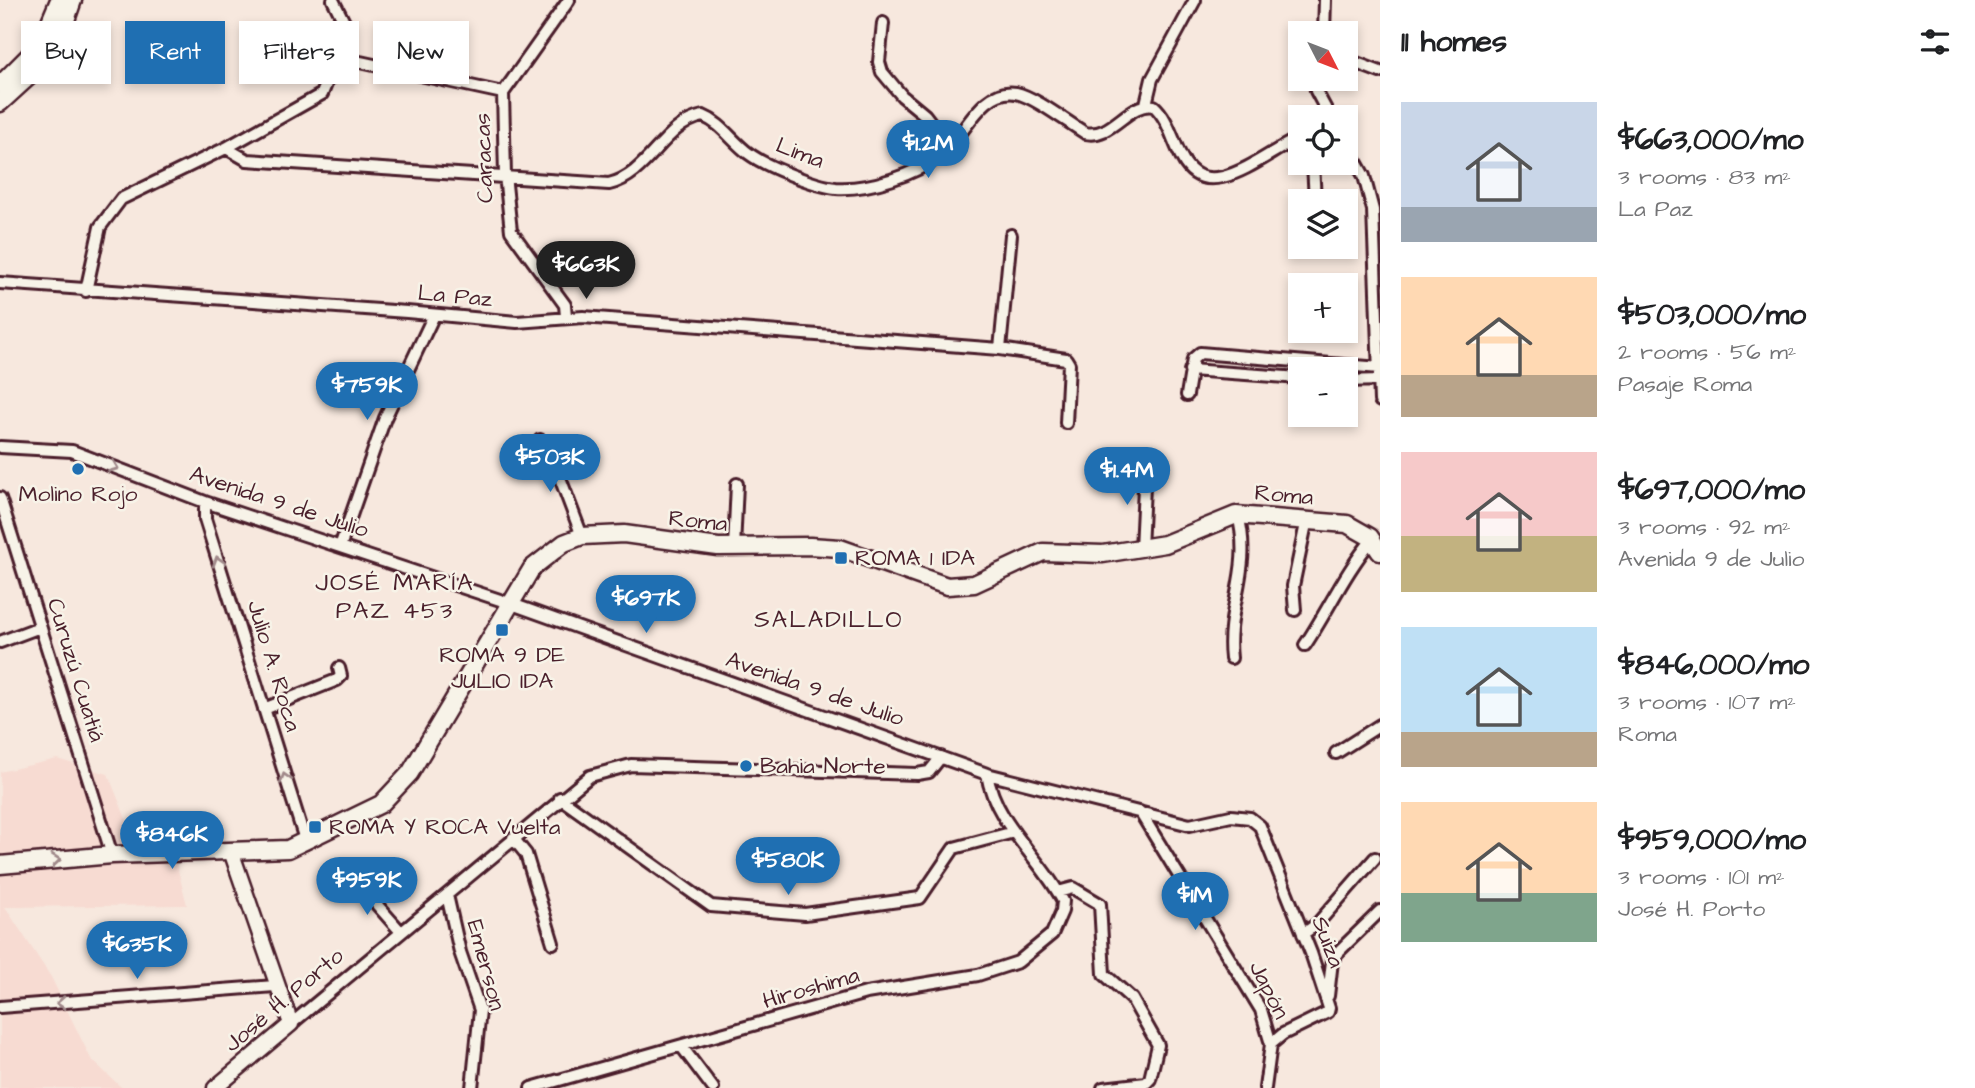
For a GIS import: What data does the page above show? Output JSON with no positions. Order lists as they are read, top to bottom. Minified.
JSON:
{"streets":{"main road":["Roma"],"street":["Lima","Caracas","La Paz","Avenida 9 de Julio","Julio A. Roca","Curuzú Cuatiá","Suiza","Emerson","Hiroshima","Japón","José H. Porto"]},"crossings":[["Lima","Caracas"],["Caracas","La Paz"],["Roma","Avenida 9 de Julio"],["Roma","Julio A. Roca"],["Roma","Curuzú Cuatiá"],["Avenida 9 de Julio","Julio A. Roca"],["Avenida 9 de Julio","Suiza"],["Avenida 9 de Julio","Japón"],["Avenida 9 de Julio","José H. Porto"],["Suiza","Japón"],["Emerson","José H. Porto"]],"one_way":["Julio A. Roca"],"districts":["JOSÉ MARÍA PAZ 453","SALADILLO"],"places":{"other":["Molino Rojo","Bahia Norte"],"transit":["ROMA 1 IDA","ROMA 9 DE JULIO IDA","ROMA Y ROCA Vuelta"]},"north":"bottom right","page":{"heading":"11 homes","map_buttons":["+","−"],"chip":["Buy","Rent","Filters","New"],"list":[{"name":"$663,000/mo","note":"3 rooms · 83 m² · La Paz"},{"name":"$503,000/mo","note":"2 rooms · 56 m² · Pasaje Roma"},{"name":"$697,000/mo","note":"3 rooms · 92 m² · Avenida 9 de Julio"},{"name":"$846,000/mo","note":"3 rooms · 107 m² · Roma"},{"name":"$959,000/mo","note":"3 rooms · 101 m² · José H. Porto"}],"price":["$1.2M","$663K","$759K","$503K","$1.4M","$697K","$846K","$580K","$959K","$1M","$635K"]}}
